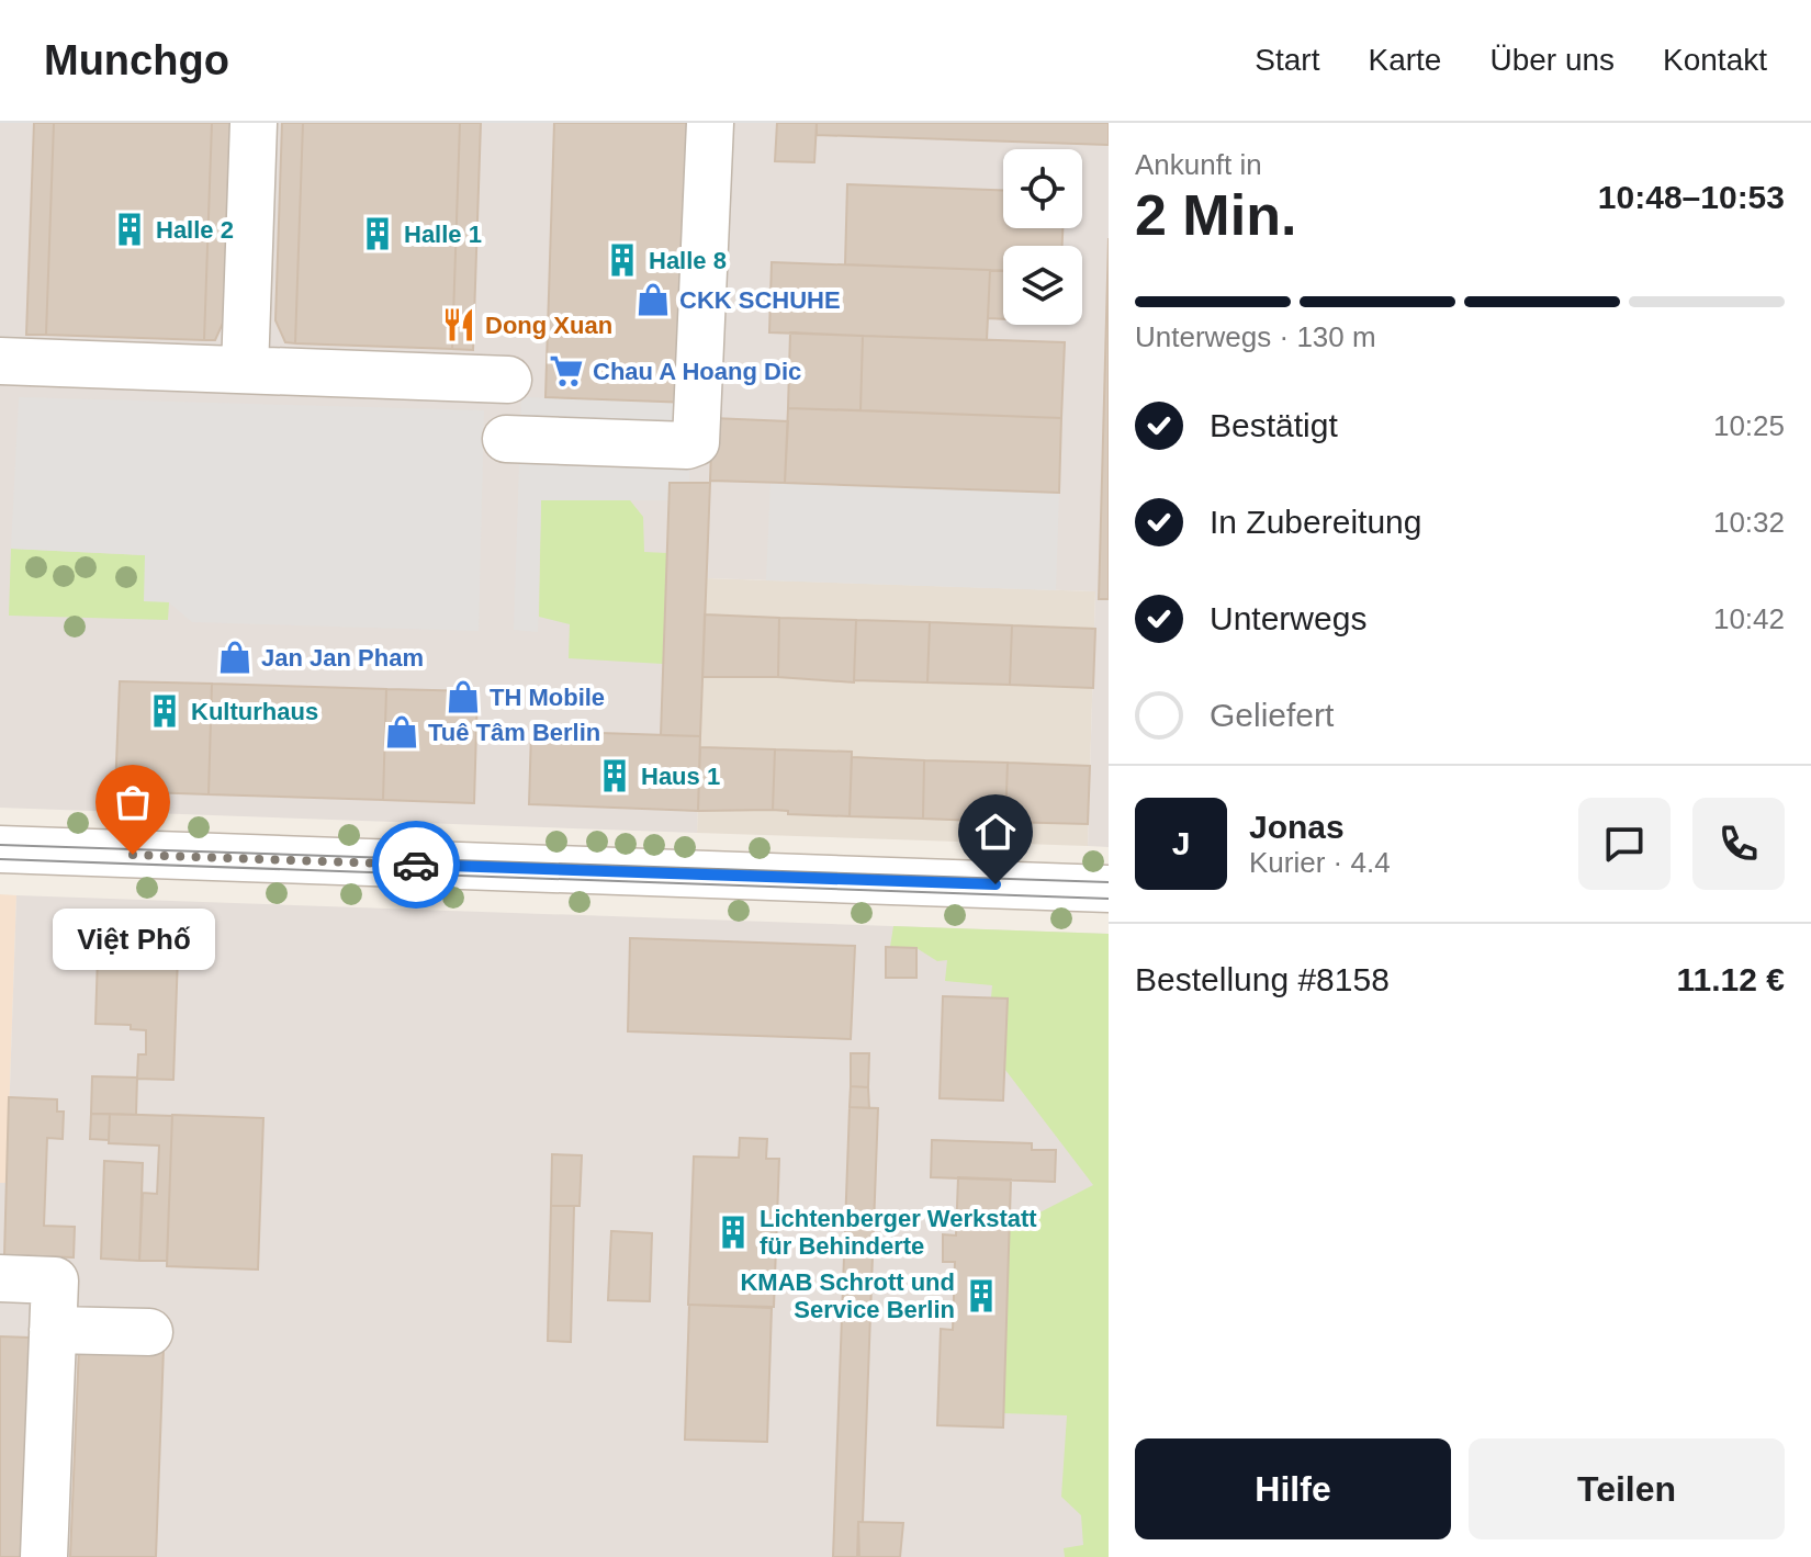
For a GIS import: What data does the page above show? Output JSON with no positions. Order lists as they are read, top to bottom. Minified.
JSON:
{"places":{"building":["Halle 2","Halle 1","Halle 8","Kulturhaus","Haus 1","Lichtenberger Werkstatt für Behinderte","KMAB Schrott und Service Berlin"],"shop":["CKK SCHUHE","Jan Jan Pham","TH Mobile","Tuê Tâm Berlin"],"restaurant":["Dong Xuan"],"supermarket":["Chau A Hoang Dic"],"other":["Việt Phố"]},"page":{"header":"Munchgo","nav":["Start","Karte","Über uns","Kontakt"],"heading":["2 Min.","Ankunft in","10:48–10:53"],"panel":["Jonas","Kurier · 4.4","Bestellung #8158","11.12 €"],"bar":"Unterwegs · 130 m","list":[["Bestätigt","10:25"],["In Zubereitung","10:32"],["Unterwegs","10:42"],"Geliefert"],"round":"J","bubble":"Việt Phố","buttons":["Hilfe","Teilen"]}}
